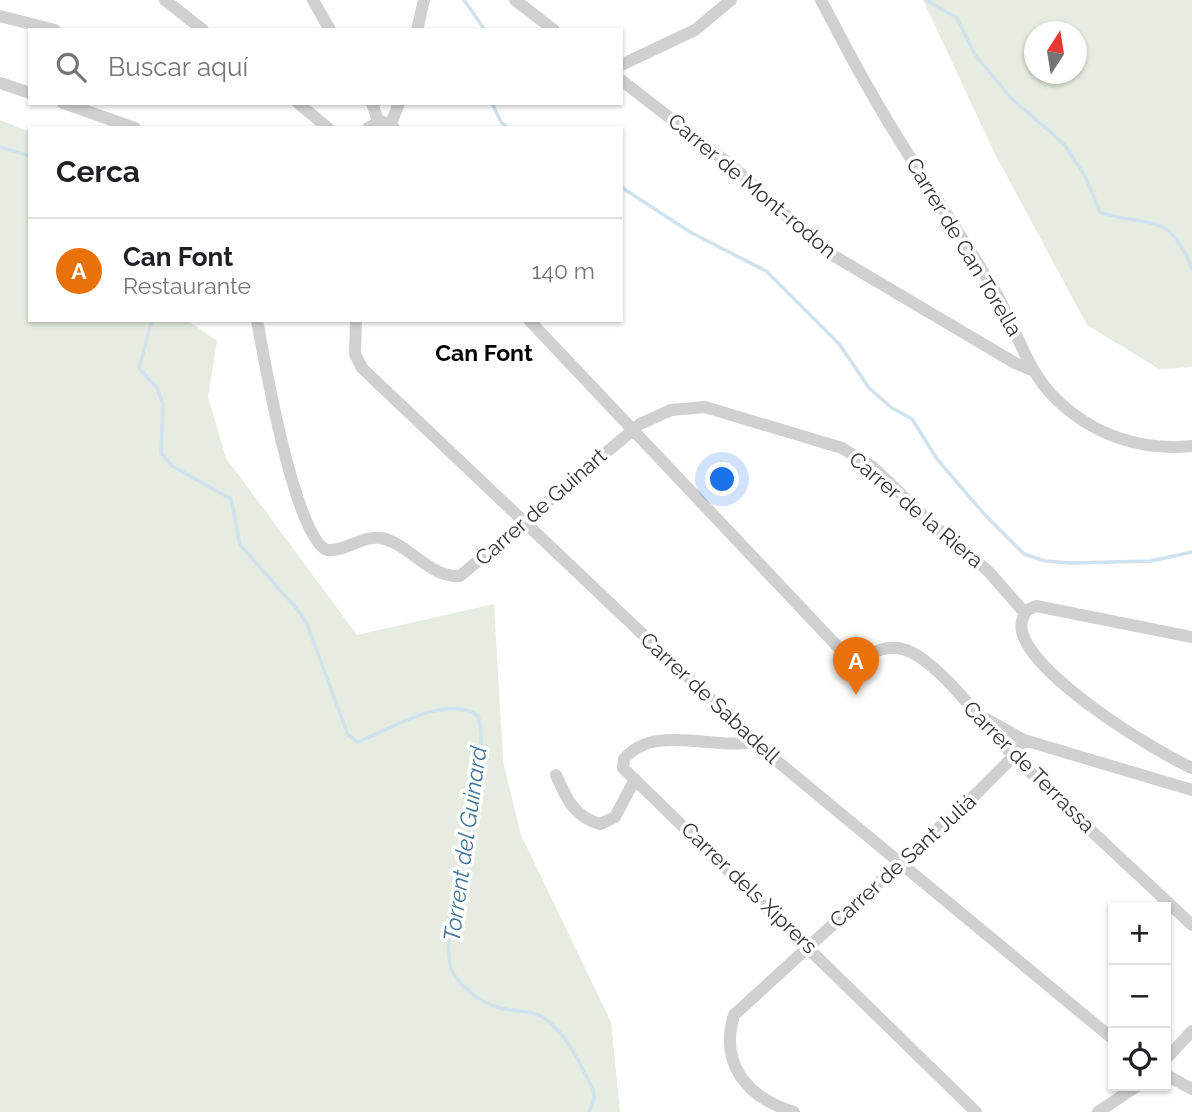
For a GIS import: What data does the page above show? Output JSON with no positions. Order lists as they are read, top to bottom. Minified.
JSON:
{"streets":{"street":["Carrer de Mont-rodon","Carrer de Can Torella","Carrer de Guinart","Carrer de la Riera","Carrer de Sabadell","Carrer de Terrassa","Carrer de Sant Juliá","Carrer dels Xiprers"]},"crossings":[["Carrer de Mont-rodon","Carrer de Can Torella"],["Carrer de Guinart","Carrer de la Riera"],["Carrer de Guinart","Carrer de Sabadell"],["Carrer de Guinart","Carrer de Terrassa"],["Carrer de la Riera","Carrer de Terrassa"],["Carrer de Sabadell","Carrer de Sant Juliá"],["Carrer de Terrassa","Carrer de Sant Juliá"],["Carrer de Sant Juliá","Carrer dels Xiprers"]],"districts":["Can Font"],"water":["Torrent del Guinard"],"north":"top","page":{"search":"Buscar aquí","heading":"Cerca","list":[{"mark":"A","name":"Can Font","note":"Restaurante","value":"140 m"}],"pins":"A","map_buttons":["+","−"]}}
